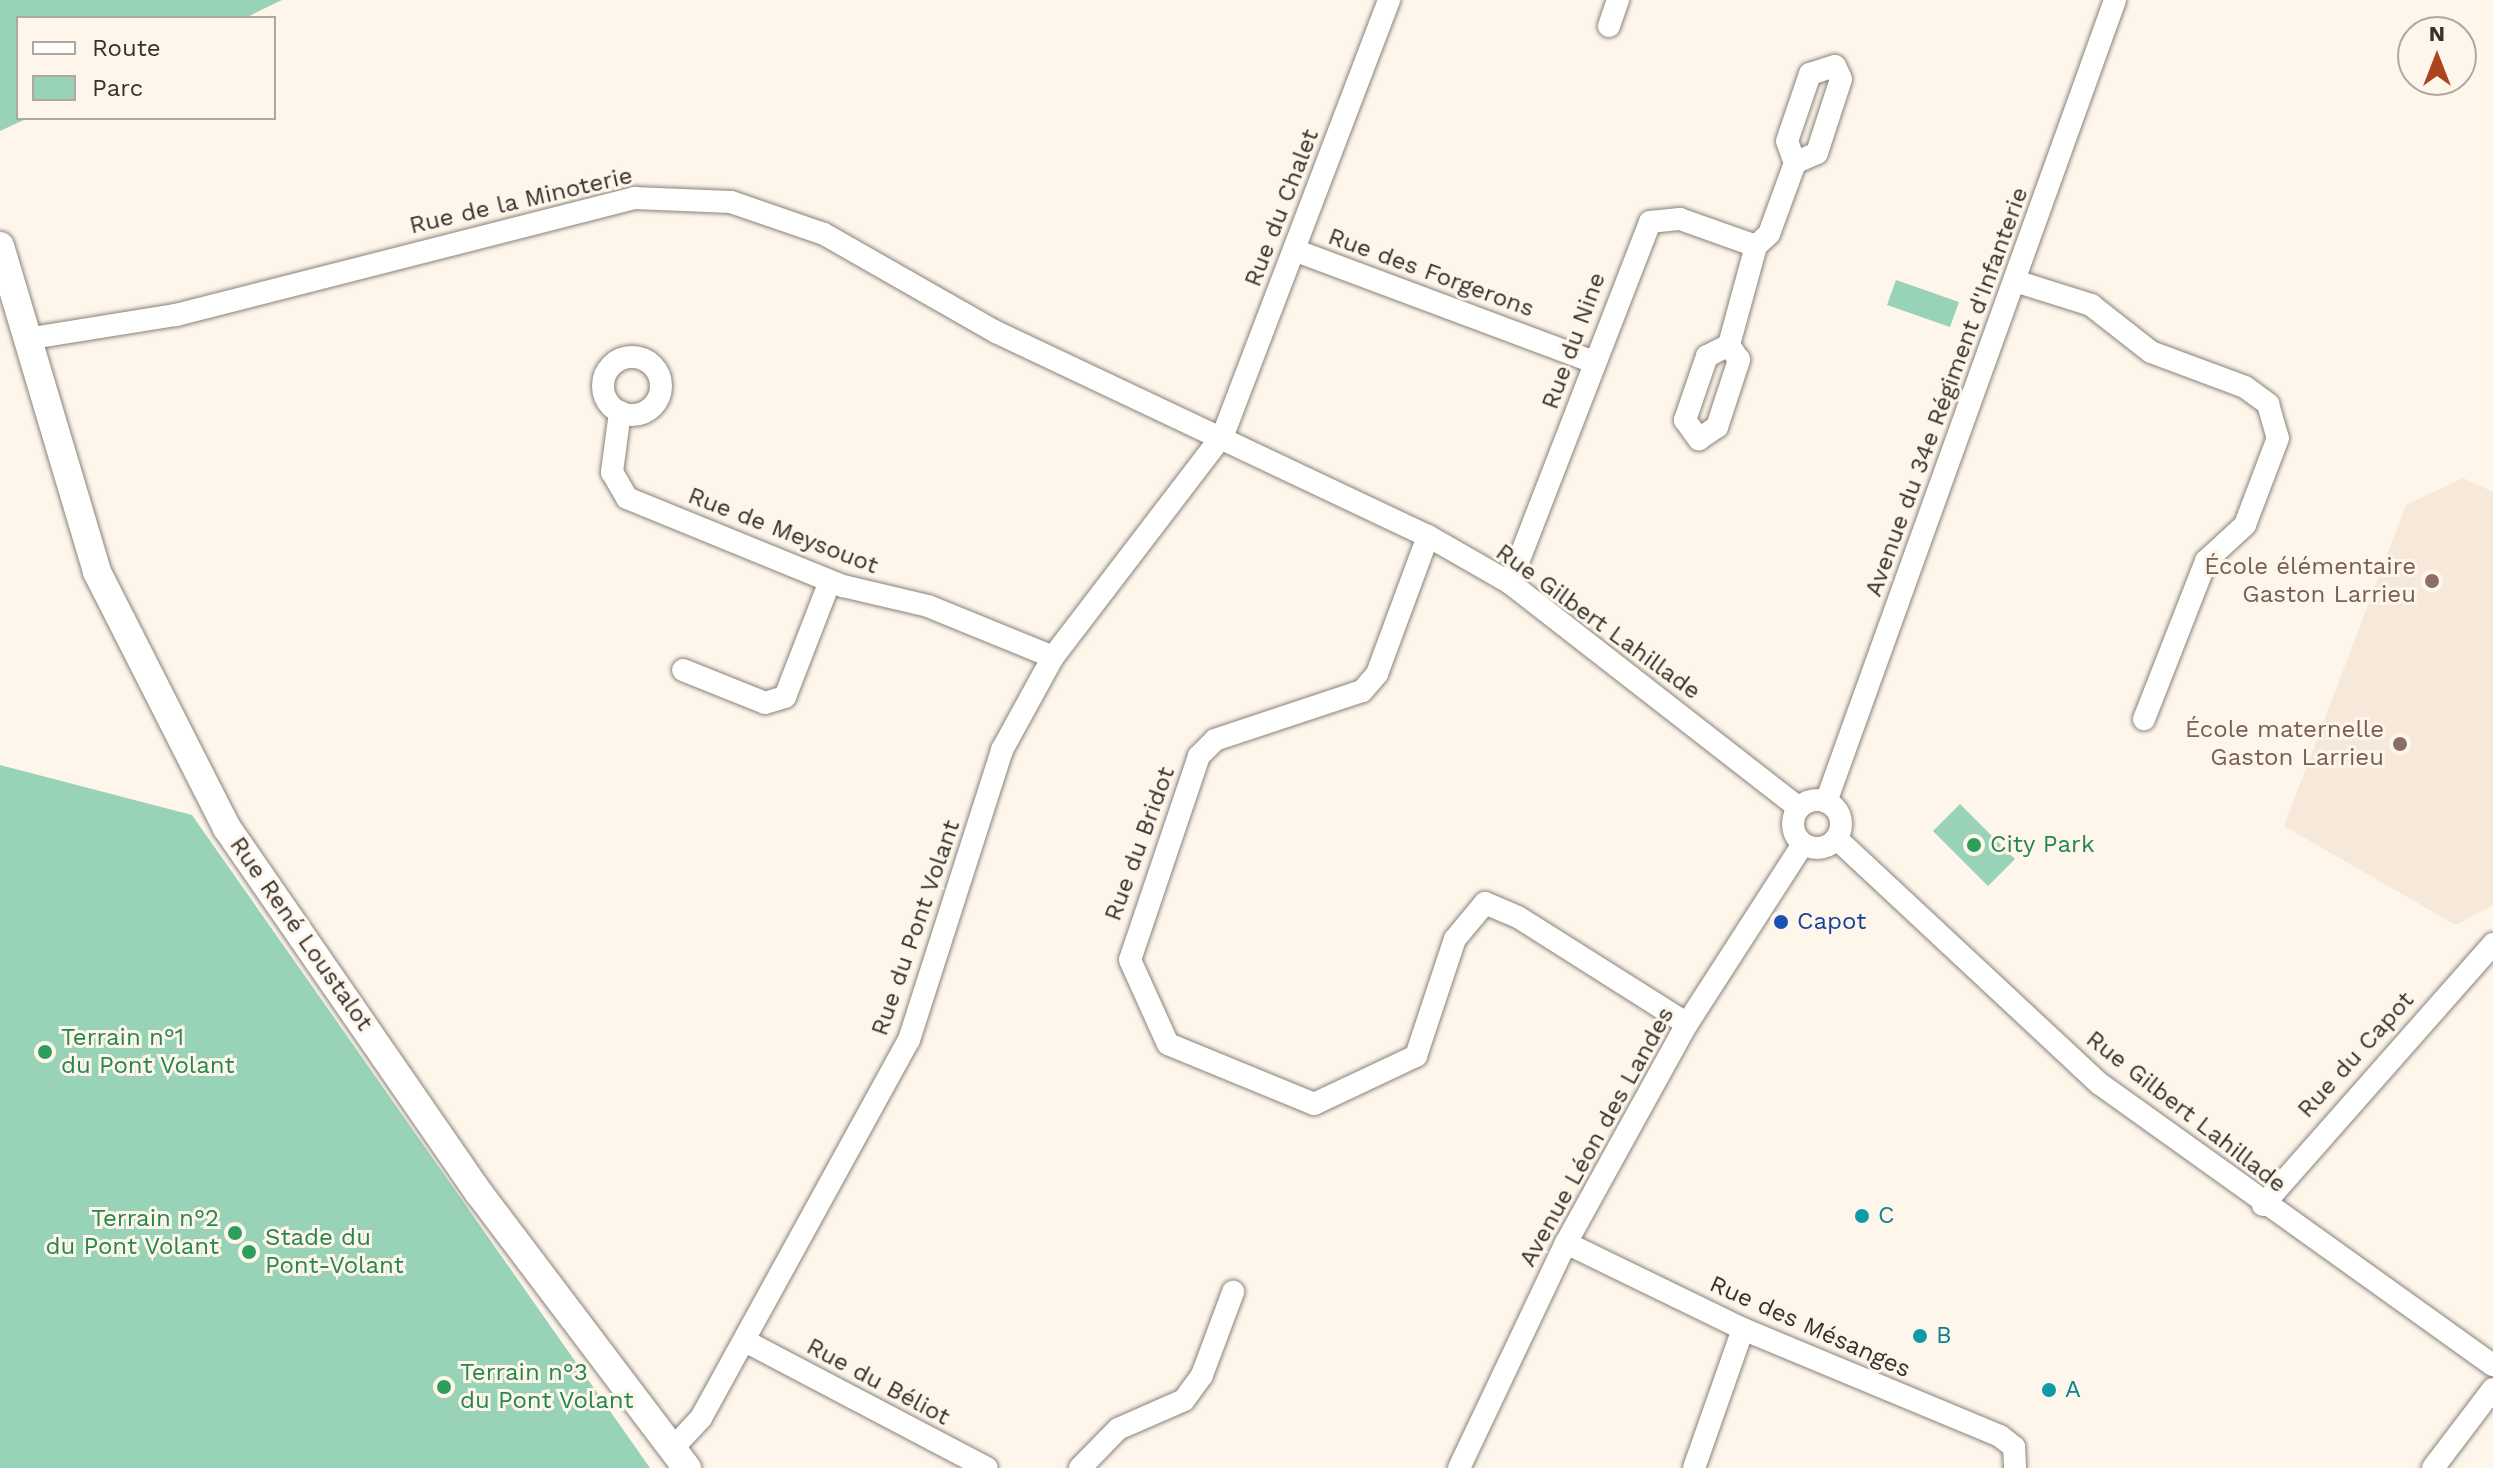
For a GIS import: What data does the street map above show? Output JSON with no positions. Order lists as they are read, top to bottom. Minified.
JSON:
{"streets":{"street":["Rue de la Minoterie","Rue du Chalet","Rue des Forgerons","Rue du Nine","Avenue du 34e Régiment d'Infanterie","Rue de Meysouot","Rue Gilbert Lahillade","Rue du Bridot","Rue du Pont Volant","Rue René Loustalot","Rue du Capot","Avenue Léon des Landes","Rue des Mésanges","Rue du Béliot"]},"crossings":[["Rue de la Minoterie","Rue du Chalet"],["Rue de la Minoterie","Rue Gilbert Lahillade"],["Rue de la Minoterie","Rue du Pont Volant"],["Rue de la Minoterie","Rue René Loustalot"],["Rue du Chalet","Rue des Forgerons"],["Rue du Chalet","Rue Gilbert Lahillade"],["Rue du Chalet","Rue du Pont Volant"],["Rue des Forgerons","Rue du Nine"],["Rue du Nine","Rue Gilbert Lahillade"],["Avenue du 34e Régiment d'Infanterie","Rue Gilbert Lahillade"],["Avenue du 34e Régiment d'Infanterie","Avenue Léon des Landes"],["Rue de Meysouot","Rue du Pont Volant"],["Rue Gilbert Lahillade","Rue du Bridot"],["Rue Gilbert Lahillade","Rue du Pont Volant"],["Rue Gilbert Lahillade","Rue du Capot"],["Rue Gilbert Lahillade","Avenue Léon des Landes"],["Rue du Bridot","Avenue Léon des Landes"],["Rue du Pont Volant","Rue René Loustalot"],["Rue du Pont Volant","Rue du Béliot"],["Avenue Léon des Landes","Rue des Mésanges"]],"places":["École élémentaire Gaston Larrieu","École maternelle Gaston Larrieu","City Park","Capot","Terrain n°1 du Pont Volant","C","Terrain n°2 du Pont Volant","Stade du Pont-Volant","B","Terrain n°3 du Pont Volant","A"],"legend":["Route","Parc"],"north":"top"}
